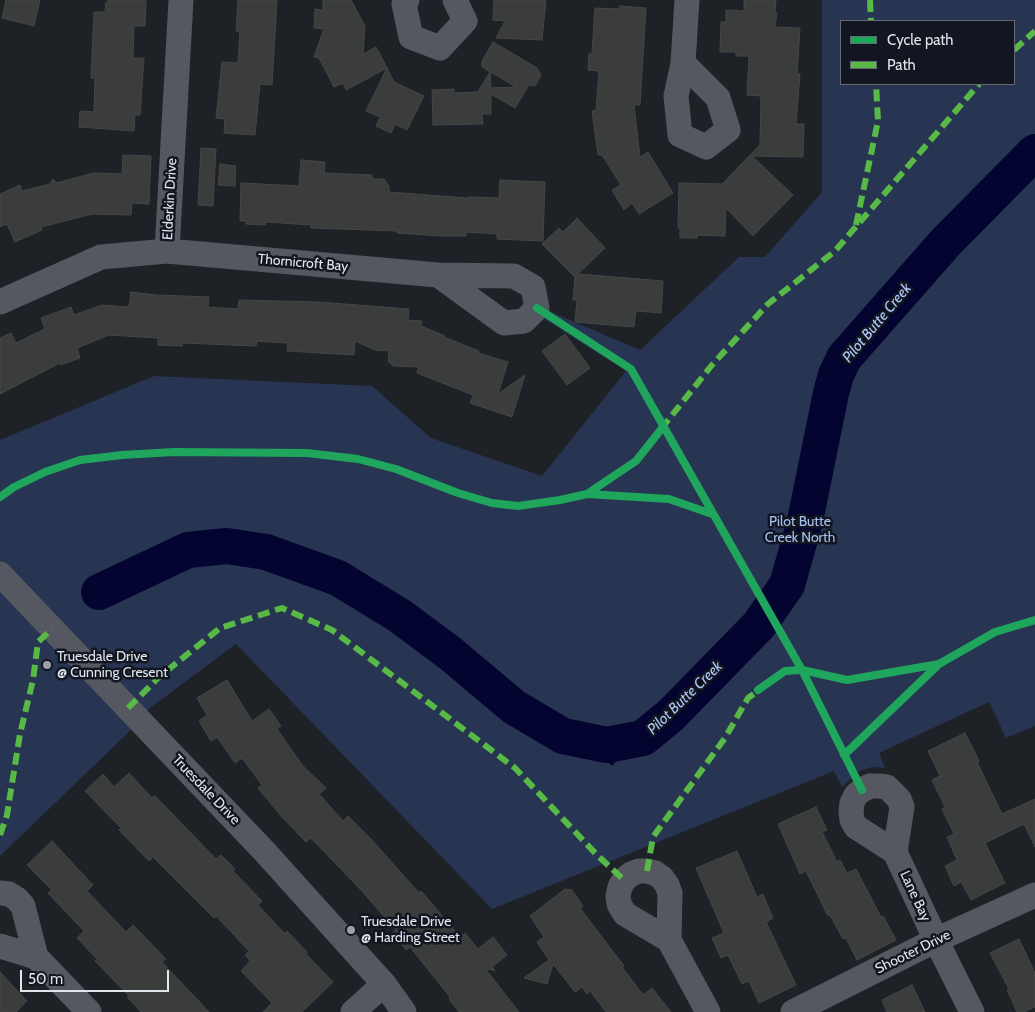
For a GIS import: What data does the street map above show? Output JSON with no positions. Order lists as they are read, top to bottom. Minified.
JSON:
{"streets":{"street":["Elderkin Drive","Thornicroft Bay","Truesdale Drive","Lane Bay","Shooter Drive"]},"crossings":[["Elderkin Drive","Thornicroft Bay"],["Lane Bay","Shooter Drive"]],"water":["Pilot Butte Creek"],"parks":["Pilot Butte Creek North"],"places":["Truesdale Drive @ Cunning Cresent","Truesdale Drive @ Harding Street"],"legend":["Cycle path","Path"],"scale_bar":"50 m"}
